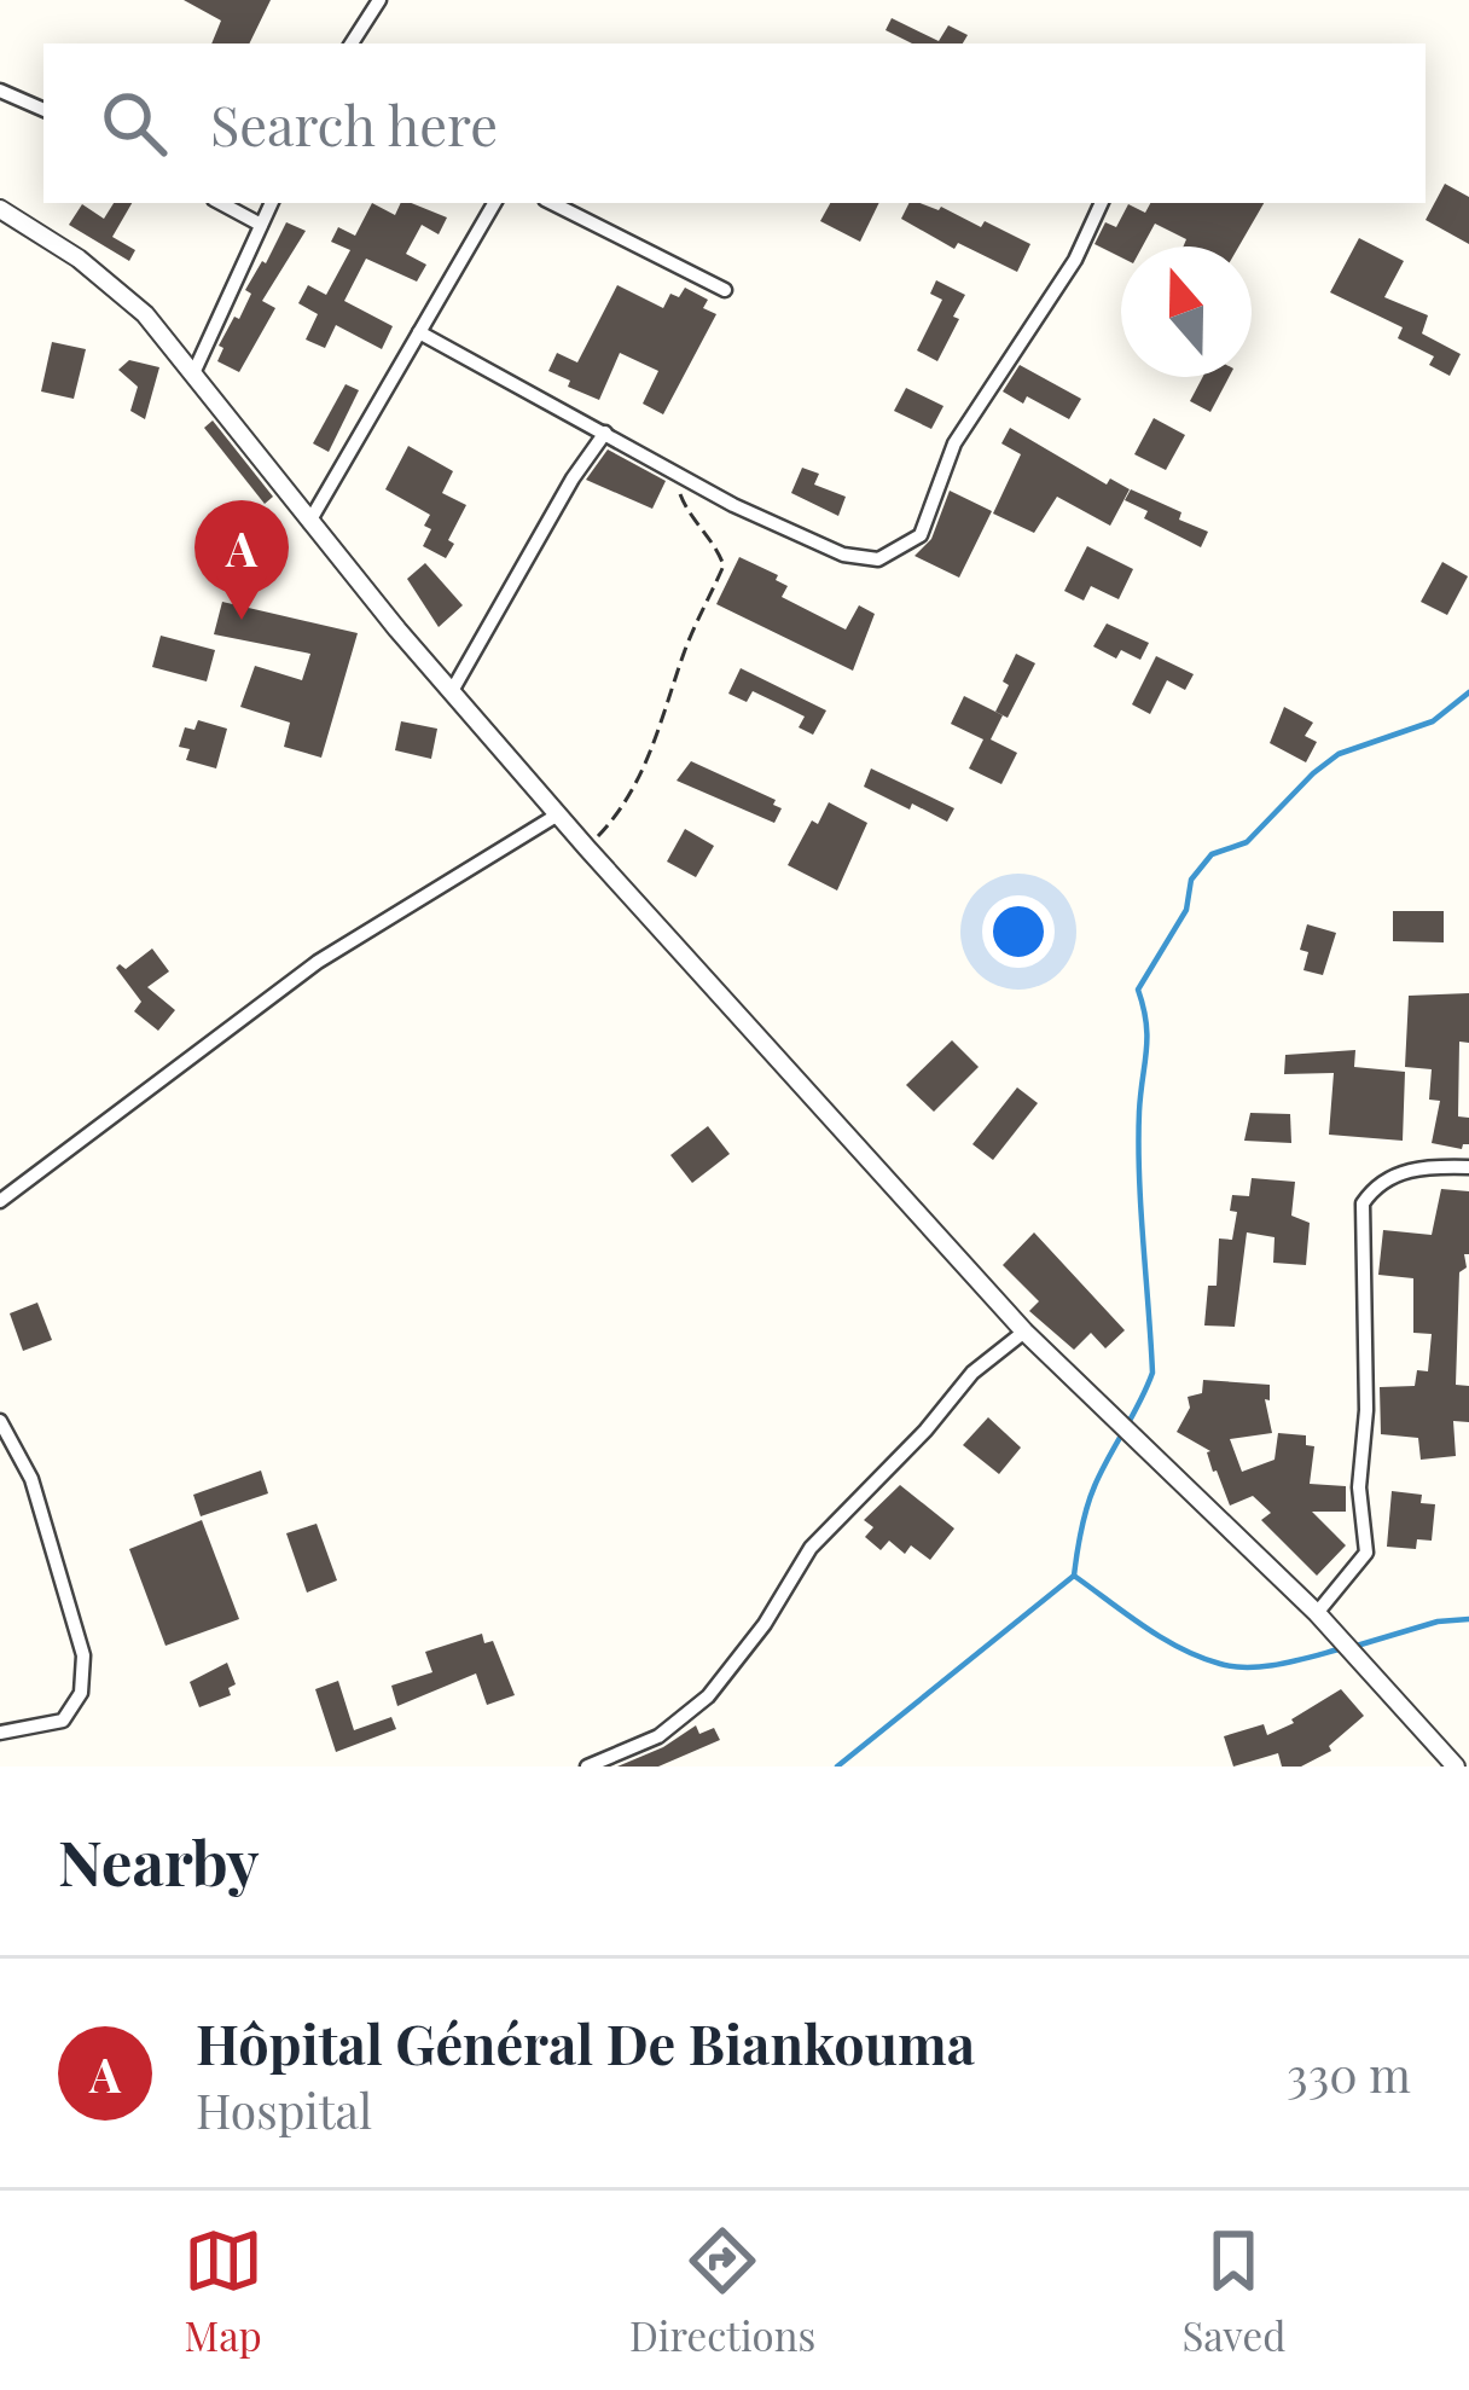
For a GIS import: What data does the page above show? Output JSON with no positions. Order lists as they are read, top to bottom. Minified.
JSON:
{"north":"top","page":{"search":"Search here","pins":"A","heading":"Nearby","list":[{"mark":"A","name":"Hôpital Général De Biankouma","note":"Hospital","value":"330 m"}],"nav":["Map","Directions","Saved"]}}
